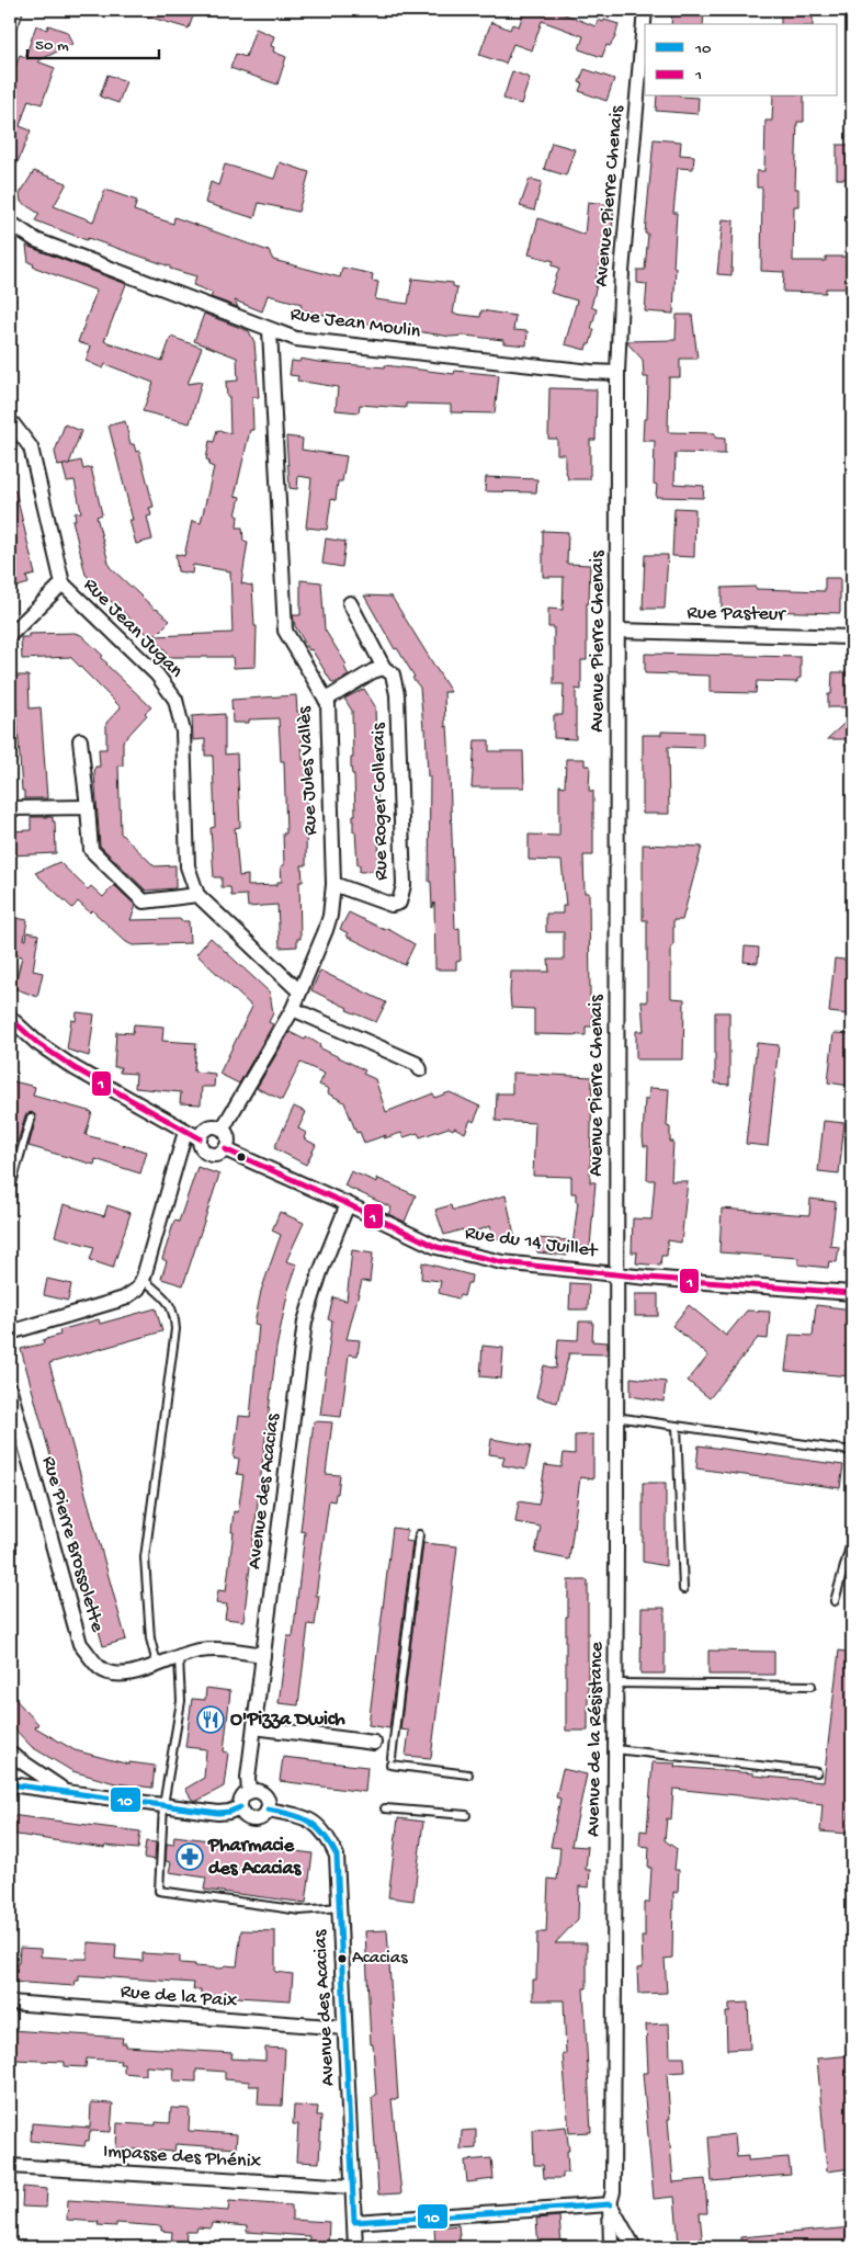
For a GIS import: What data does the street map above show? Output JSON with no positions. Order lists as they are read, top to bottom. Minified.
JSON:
{"streets":{"street":["Avenue Pierre Chenais","Rue Jean Moulin","Rue Pasteur","Rue Jean Jugan","Rue Jules Vallès","Rue Roger Collerais","Rue du 14 Juillet","Avenue des Acacias","Rue Pierre Brossolette","Avenue de la Résistance","Rue de la Paix","Impasse des Phénix"]},"crossings":[["Avenue Pierre Chenais","Rue Jean Moulin"],["Avenue Pierre Chenais","Rue Pasteur"],["Avenue Pierre Chenais","Rue du 14 Juillet"],["Avenue Pierre Chenais","Avenue de la Résistance"],["Rue Jean Moulin","Rue Jules Vallès"],["Rue Jean Jugan","Rue Jules Vallès"],["Rue Jules Vallès","Rue Roger Collerais"],["Rue Jules Vallès","Rue du 14 Juillet"],["Rue du 14 Juillet","Avenue des Acacias"],["Rue du 14 Juillet","Avenue de la Résistance"],["Avenue des Acacias","Rue Pierre Brossolette"],["Avenue des Acacias","Rue de la Paix"],["Avenue des Acacias","Impasse des Phénix"]],"places":{"restaurant":["O'Pizza Dwich"],"pharmacy":["Pharmacie des Acacias"],"other":["Acacias"]},"lines":["transit line 1","transit line 10"],"legend":["10","1"],"scale_bar":"50 m"}
